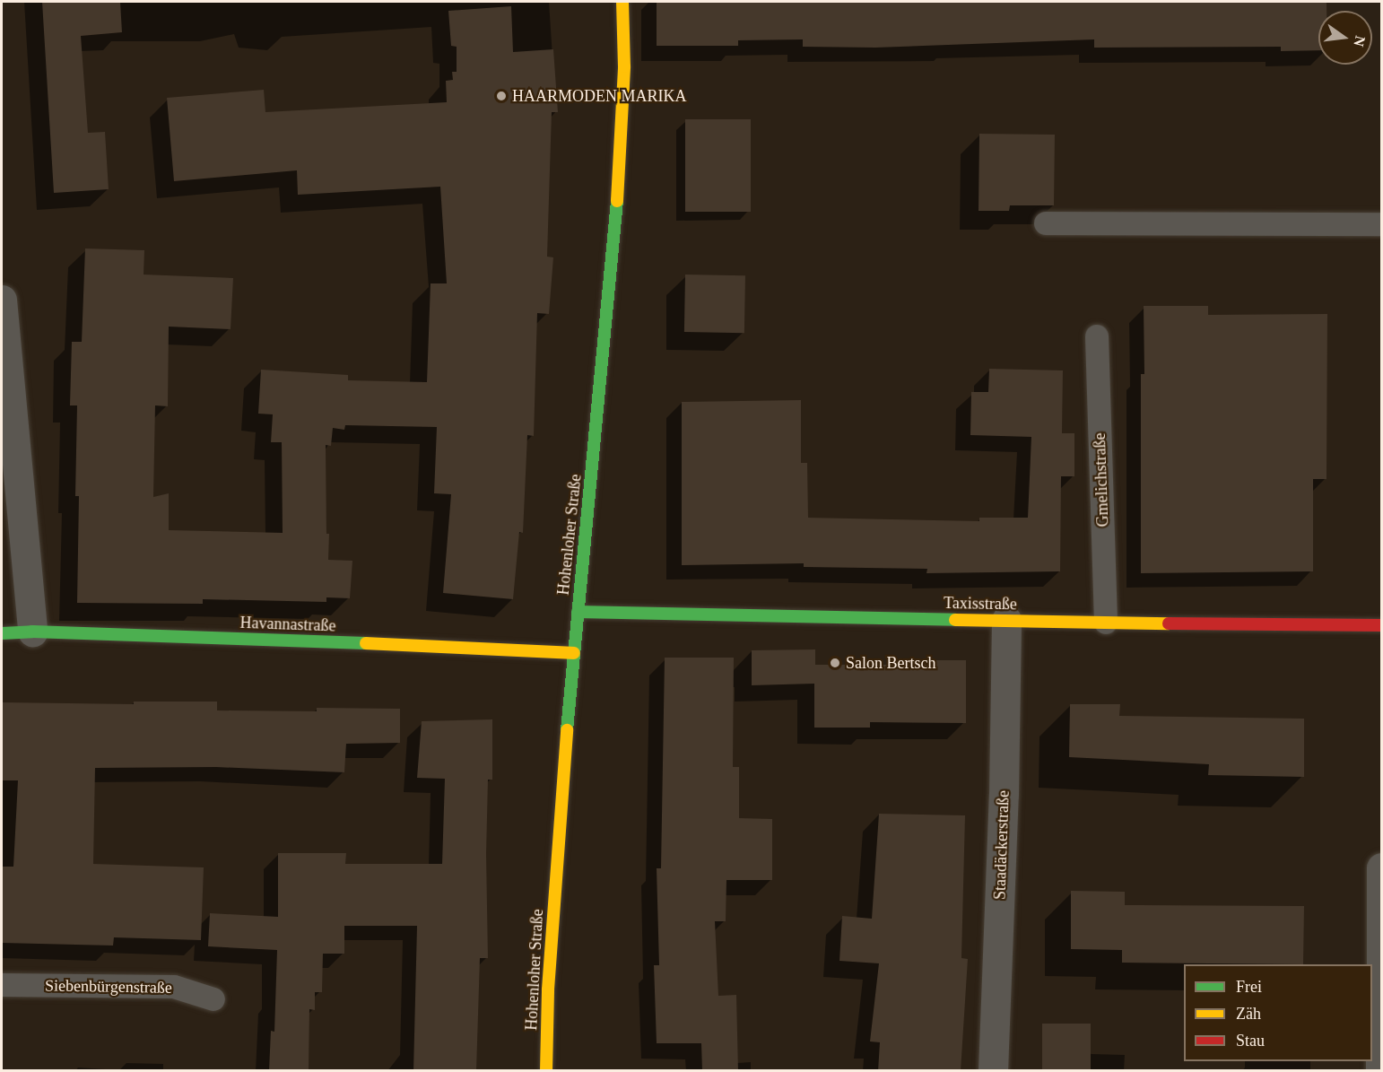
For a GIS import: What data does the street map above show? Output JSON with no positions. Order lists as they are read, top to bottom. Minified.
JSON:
{"streets":{"street":["Hohenloher Straße","Taxisstraße","Havannastraße","Staadäckerstraße"],"lane":["Gmelichstraße","Siebenbürgenstraße"]},"crossings":[["Gmelichstraße","Taxisstraße"],["Hohenloher Straße","Taxisstraße"],["Hohenloher Straße","Havannastraße"],["Taxisstraße","Staadäckerstraße"]],"places":["HAARMODEN MARIKA","Salon Bertsch"],"legend":["Frei","Zäh","Stau"],"north":"right"}
